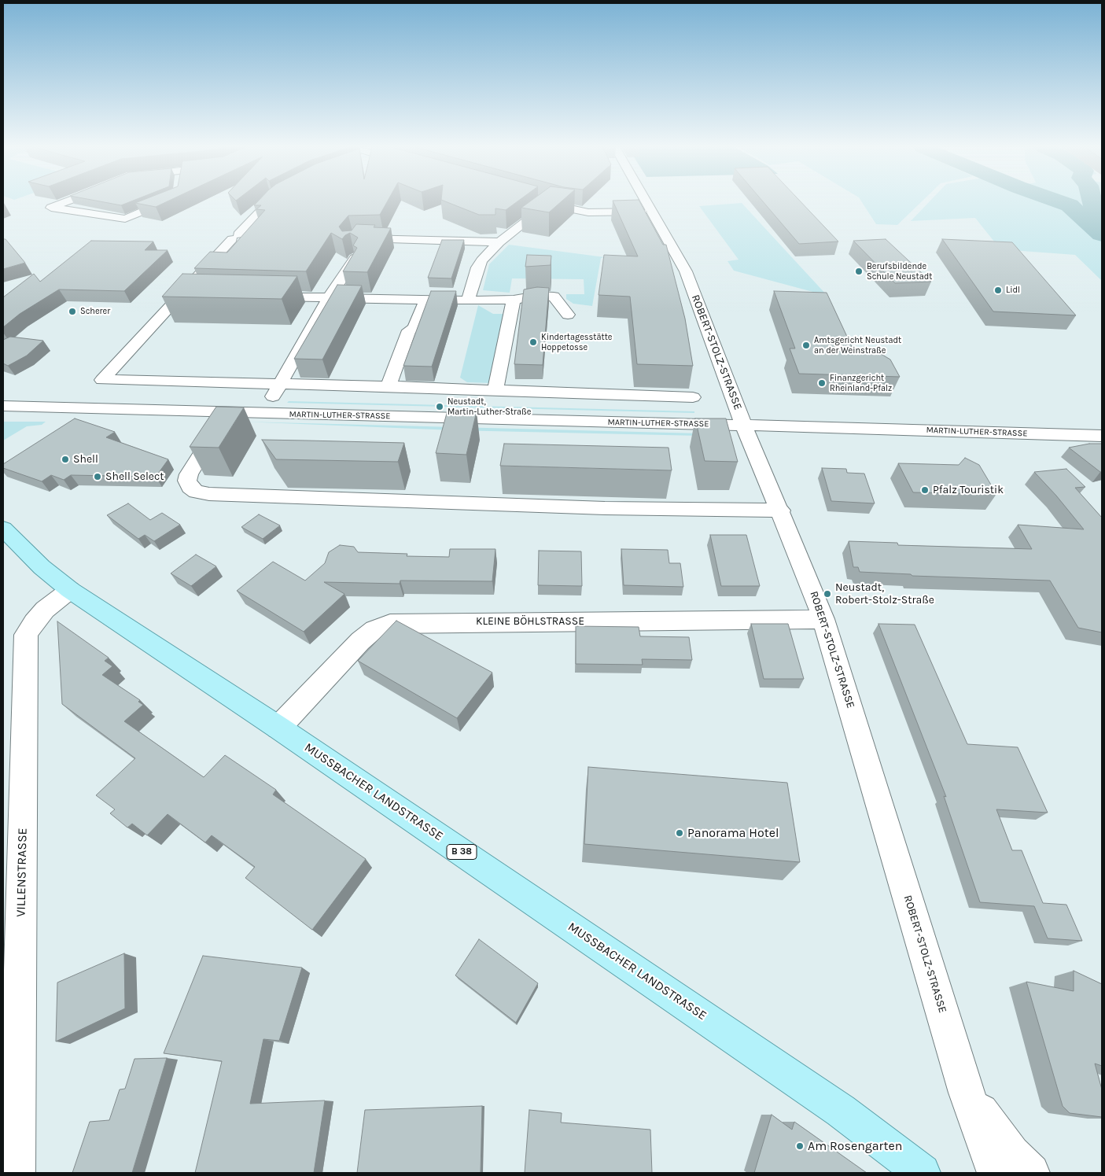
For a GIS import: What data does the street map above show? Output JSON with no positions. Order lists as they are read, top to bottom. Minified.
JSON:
{"streets":{"main road":["MUSSBACHER LANDSTRASSE","B 38"],"street":["ROBERT-STOLZ-STRASSE","MARTIN-LUTHER-STRASSE","KLEINE BÖHLSTRASSE","VILLENSTRASSE"]},"crossings":[["ROBERT-STOLZ-STRASSE","MARTIN-LUTHER-STRASSE"],["ROBERT-STOLZ-STRASSE","KLEINE BÖHLSTRASSE"],["KLEINE BÖHLSTRASSE","MUSSBACHER LANDSTRASSE"],["MUSSBACHER LANDSTRASSE","VILLENSTRASSE"]],"places":["Berufsbildende Schule Neustadt","Lidl","Scherer","Kindertagesstätte Hoppetosse","Amtsgericht Neustadt an der Weinstraße","Finanzgericht Rheinland-Pfalz","Neustadt, Martin-Luther-Straße","Shell","Shell Select","Pfalz Touristik","Neustadt, Robert-Stolz-Straße","Panorama Hotel","Am Rosengarten"]}
